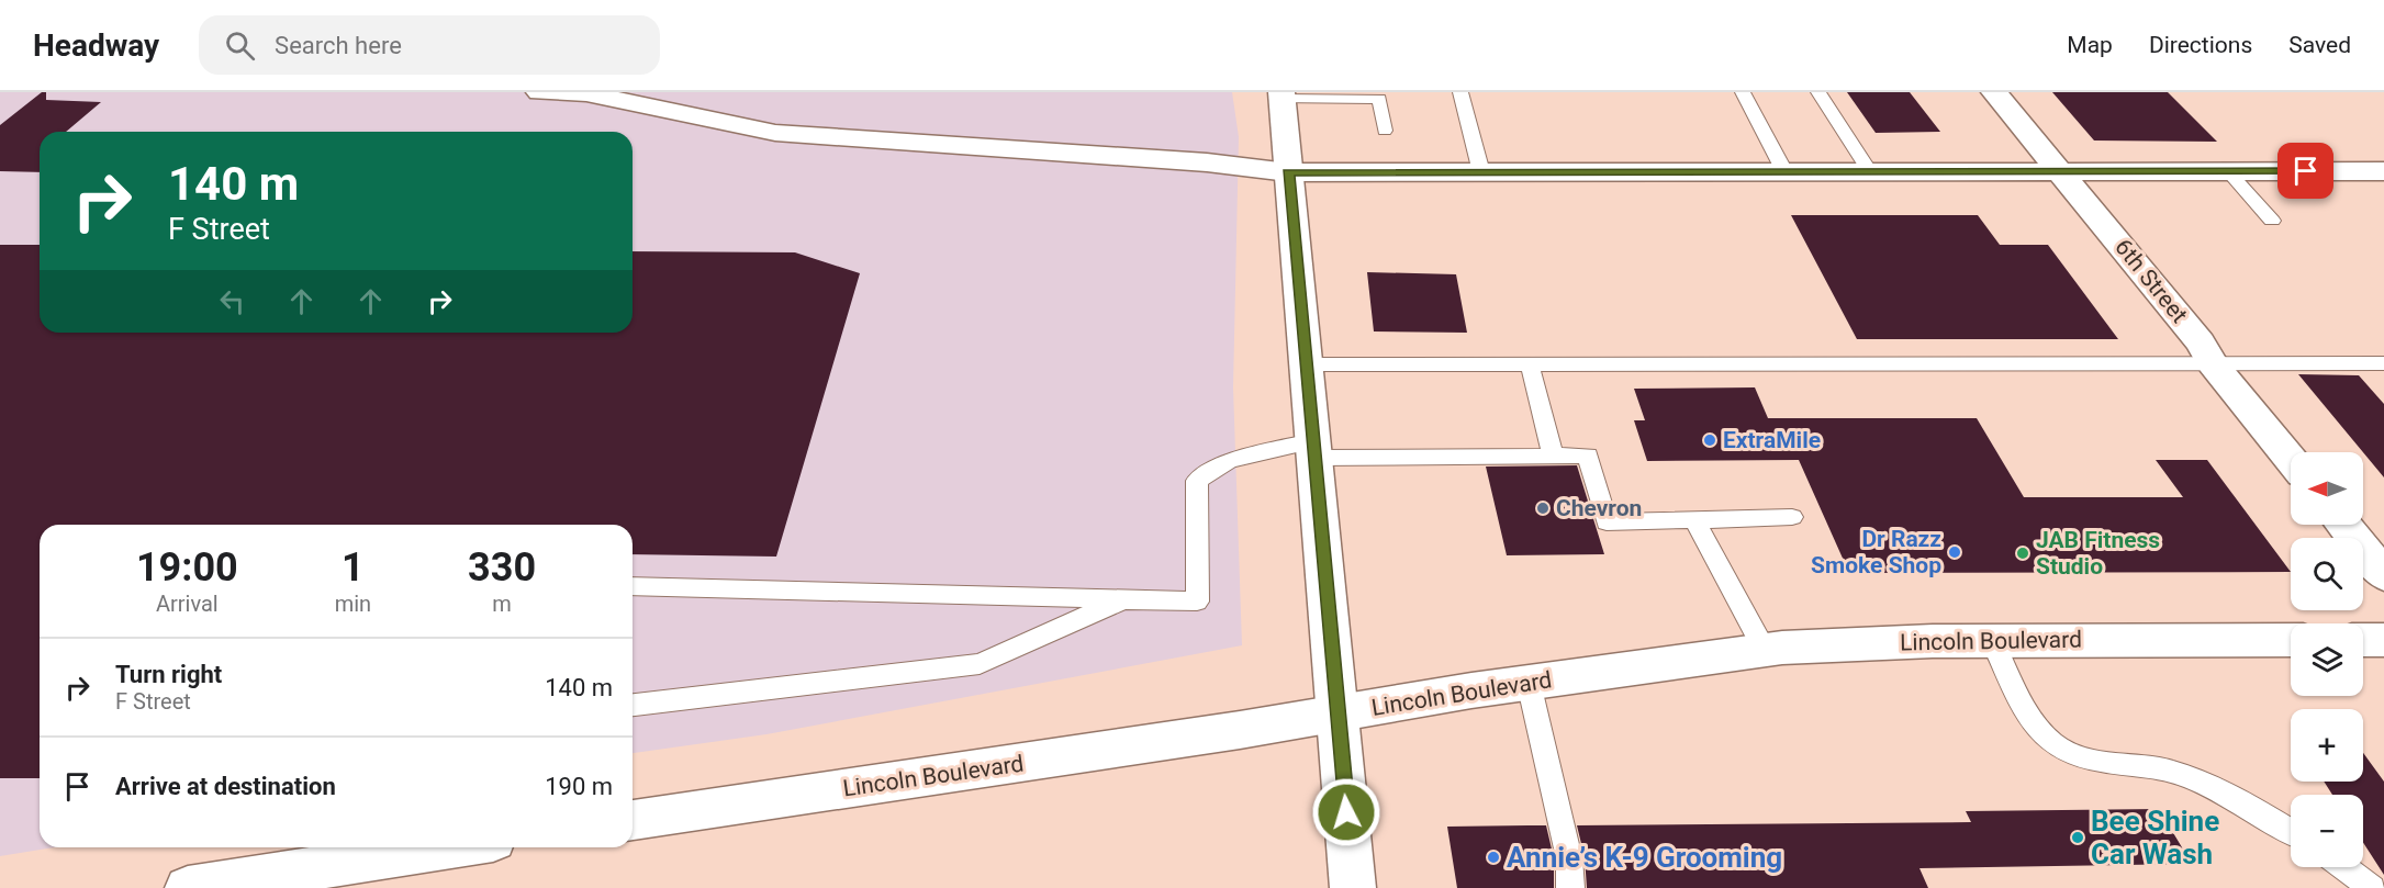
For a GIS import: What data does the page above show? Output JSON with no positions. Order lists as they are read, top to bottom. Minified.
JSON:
{"streets":{"street":["6th Street","Lincoln Boulevard"]},"places":["ExtraMile","Chevron","Dr Razz Smoke Shop","JAB Fitness Studio","Bee Shine Car Wash","Annie’s K-9 Grooming"],"north":"left","page":{"header":"Headway","search":"Search here","nav":["Map","Directions","Saved"],"turn":["140 m","F Street"],"map_buttons":["+","−"],"eta":["19:00","Arrival","1","min","330","m"],"list":[{"name":"Turn right","note":"F Street","value":"140 m"},{"name":"Arrive at destination","value":"190 m"}]}}
